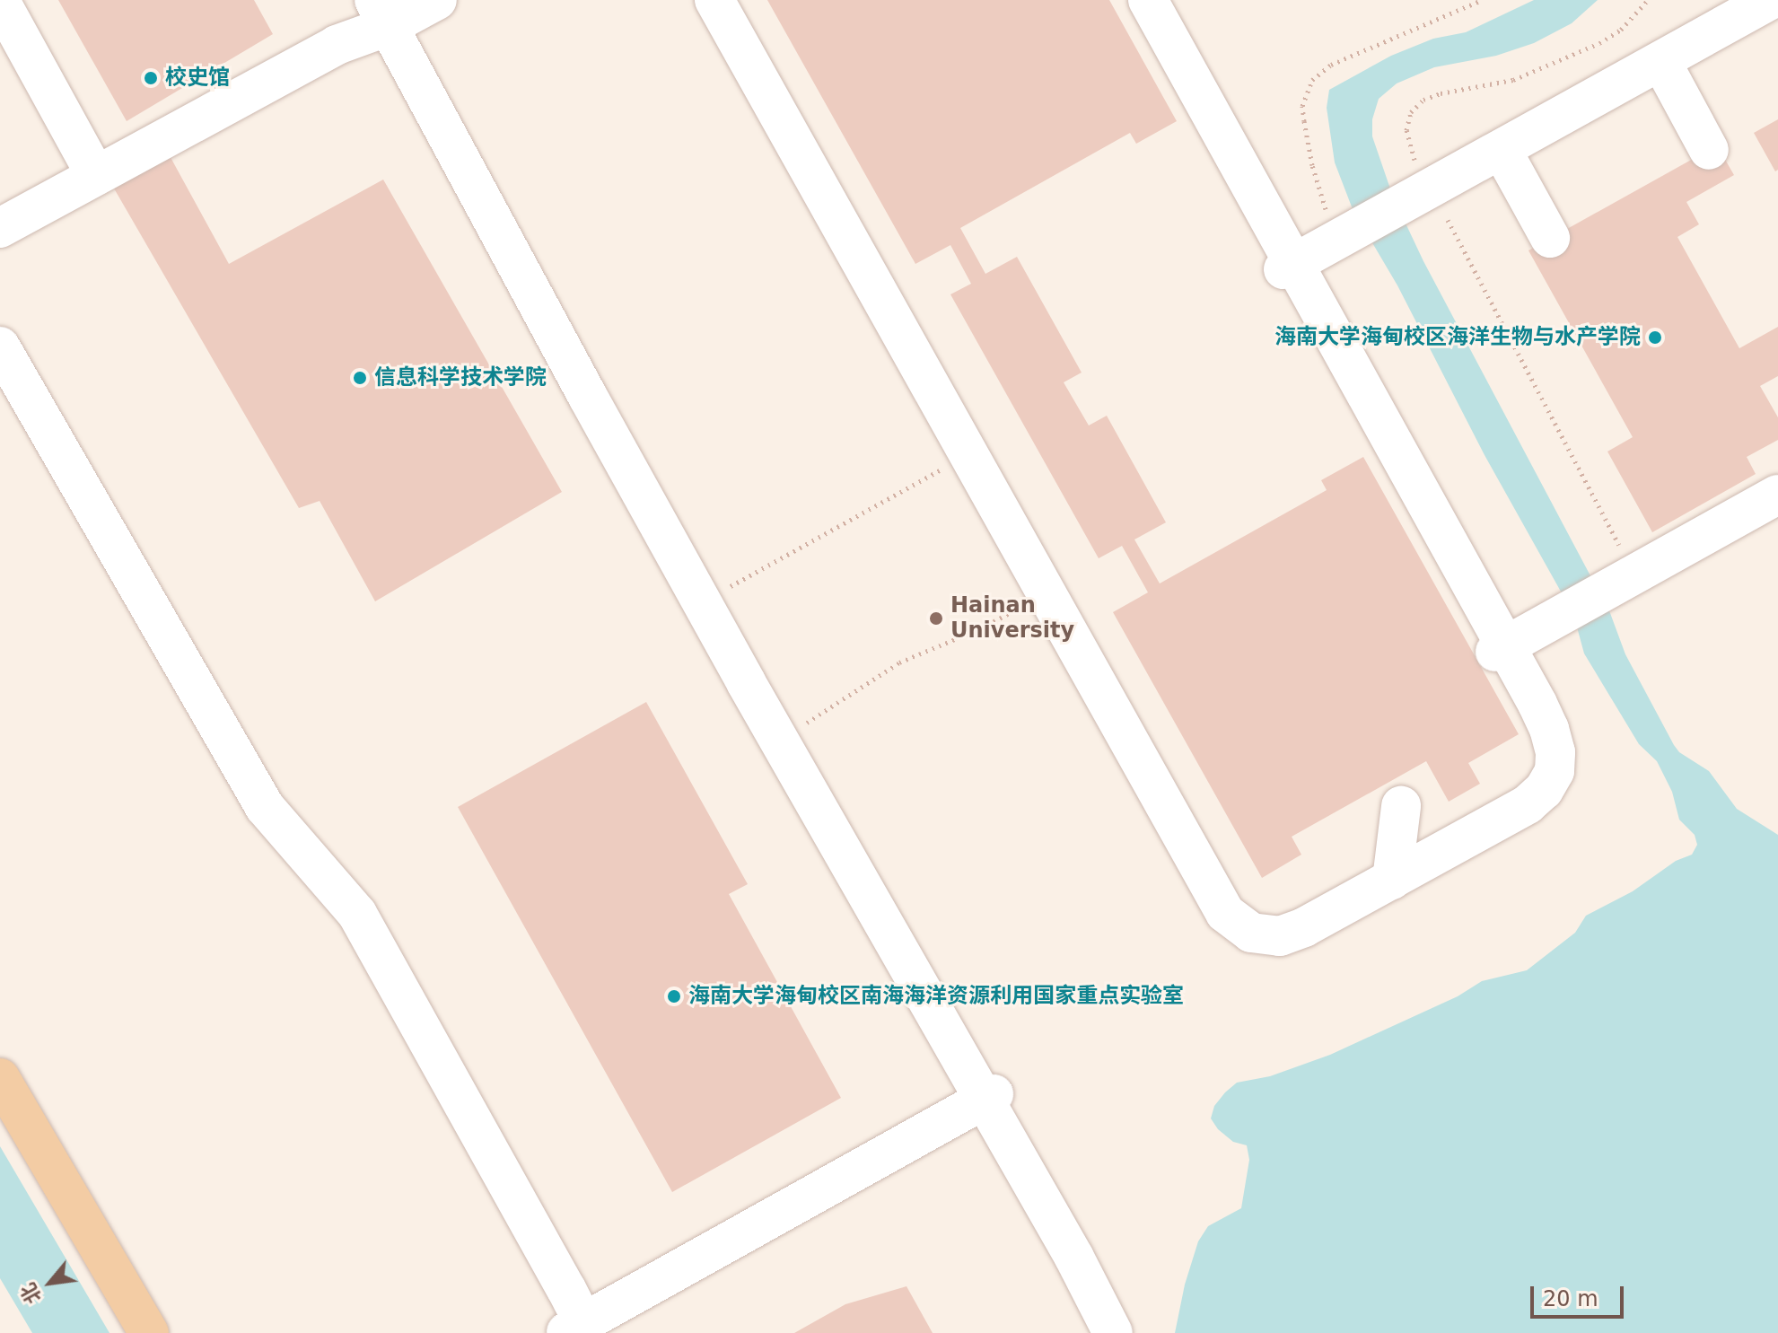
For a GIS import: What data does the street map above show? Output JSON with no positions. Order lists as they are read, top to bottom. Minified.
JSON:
{"places":["校史馆","海南大学海甸校区海洋生物与水产学院","信息科学技术学院","Hainan University","海南大学海甸校区南海海洋资源利用国家重点实验室"],"scale_bar":"20 m","north":"bottom left"}
